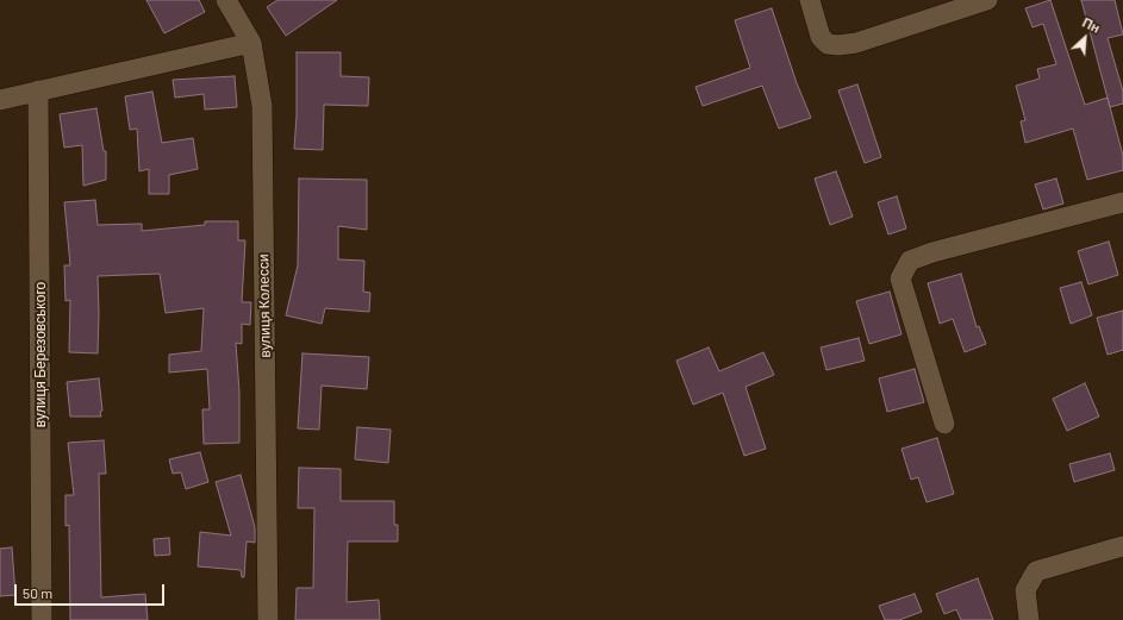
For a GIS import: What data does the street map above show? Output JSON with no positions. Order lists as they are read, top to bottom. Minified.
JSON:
{"streets":{"street":["вулиця Колесси","вулиця Березовського"]},"scale_bar":"50 m","north":"top right"}
